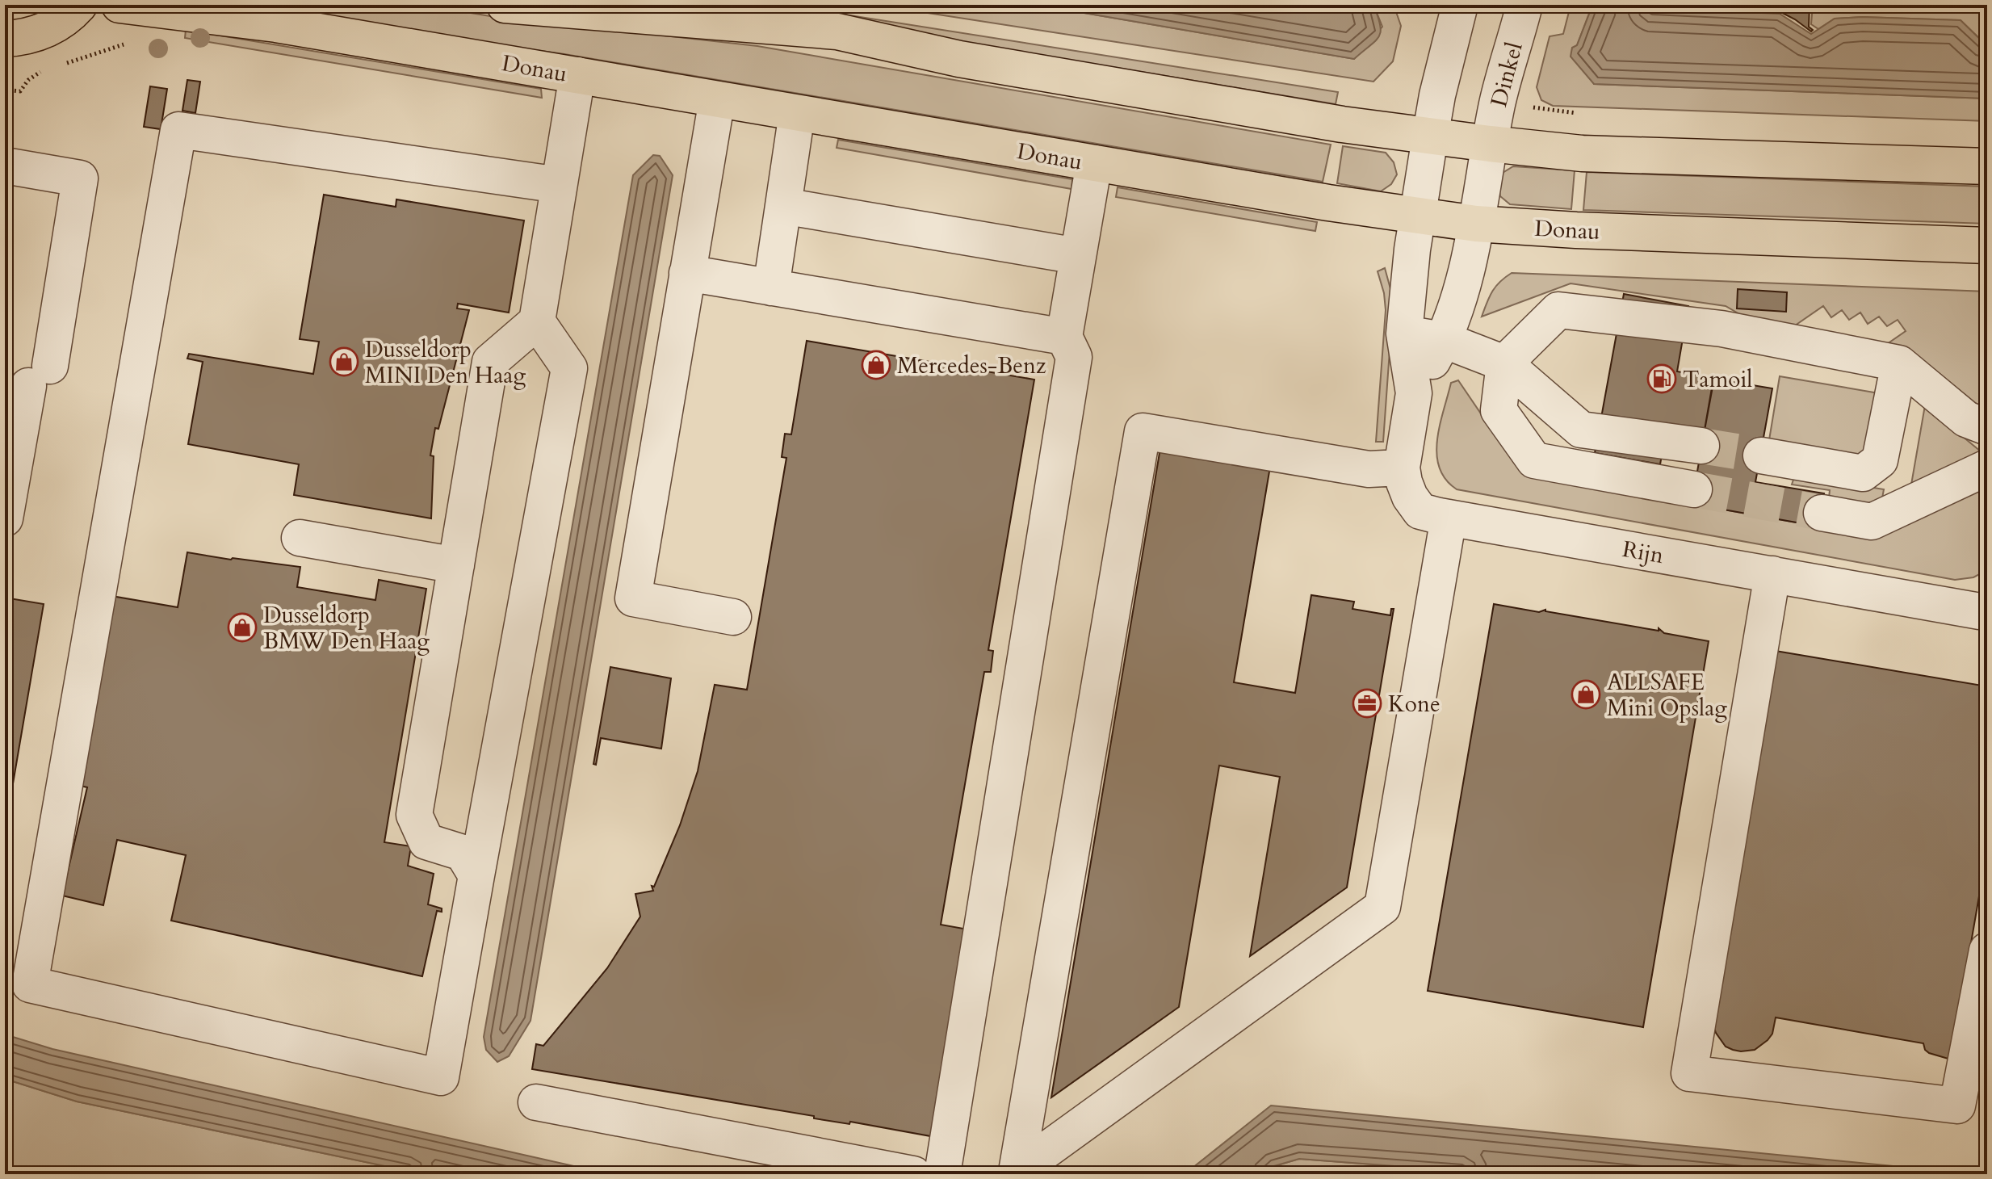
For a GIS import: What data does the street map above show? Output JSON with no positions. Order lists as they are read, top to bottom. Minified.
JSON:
{"streets":{"main road":["Donau"],"street":["Dinkel","Rijn"]},"crossings":[["Donau","Dinkel"],["Donau","Rijn"],["Dinkel","Rijn"]],"places":{"shop":["Dusseldorp MINI Den Haag","Mercedes-Benz","Dusseldorp BMW Den Haag","ALLSAFE Mini Opslag"],"fuel station":["Tamoil"],"office":["Kone"]}}
